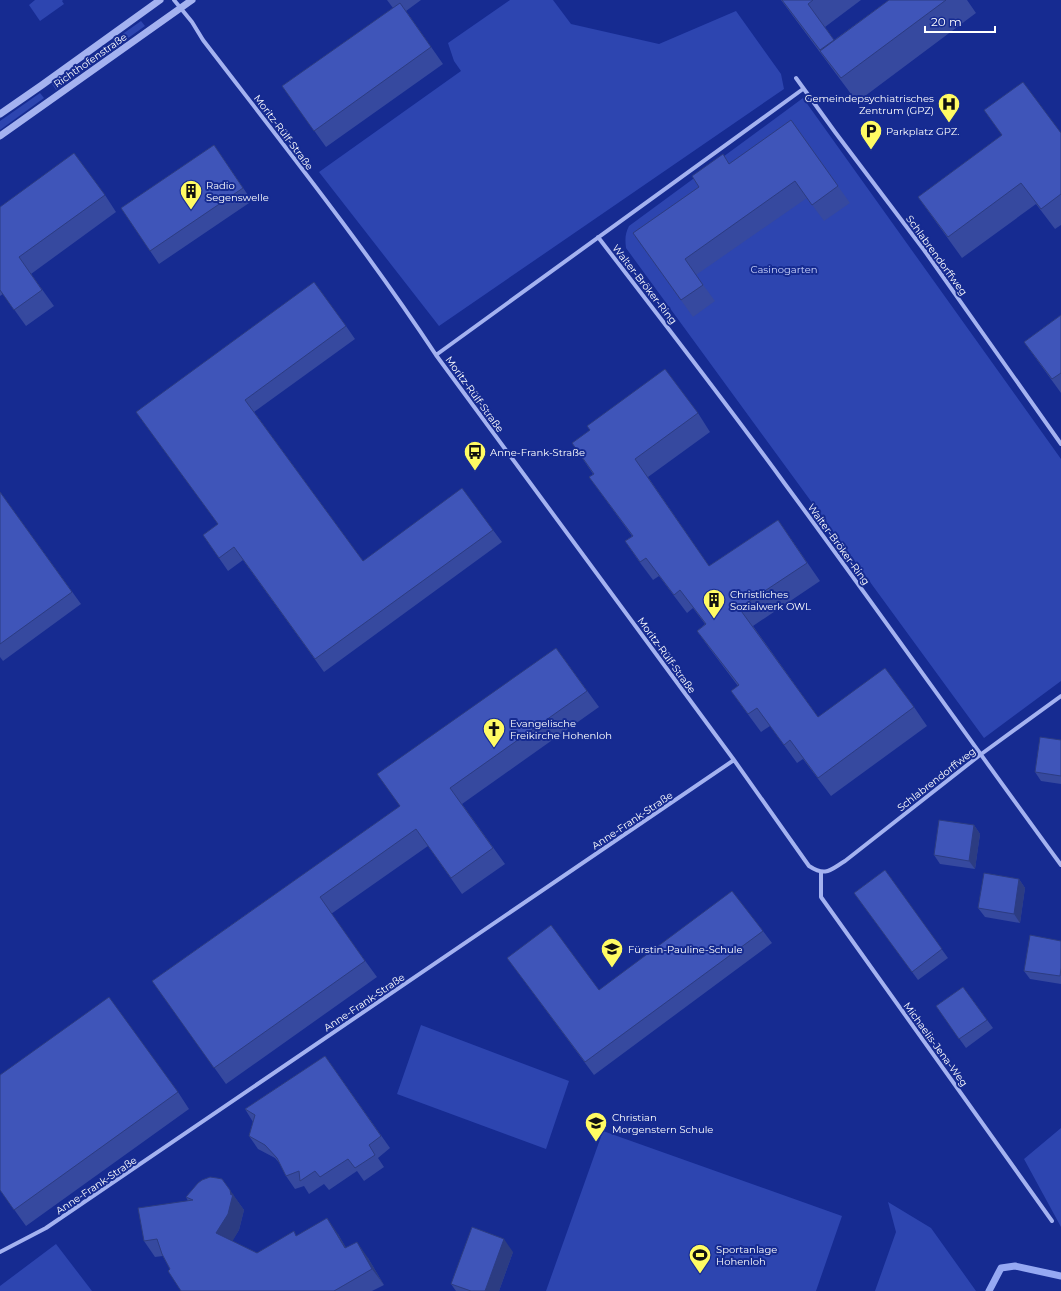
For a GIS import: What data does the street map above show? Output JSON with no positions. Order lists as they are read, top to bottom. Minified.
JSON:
{"streets":{"street":["Richthofenstraße","Moritz-Rülf-Straße","Schlabrendorffweg","Walter-Bröker-Ring","Anne-Frank-Straße","Michaelis-Jena-Weg"]},"crossings":[["Richthofenstraße","Moritz-Rülf-Straße"],["Moritz-Rülf-Straße","Schlabrendorffweg"],["Moritz-Rülf-Straße","Anne-Frank-Straße"],["Moritz-Rülf-Straße","Michaelis-Jena-Weg"],["Schlabrendorffweg","Walter-Bröker-Ring"],["Schlabrendorffweg","Michaelis-Jena-Weg"]],"parks":["Casinogarten"],"places":{"hospital":["Gemeindepsychiatrisches Zentrum (GPZ)"],"parking":["Parkplatz GPZ."],"building":["Radio Segenswelle","Christliches Sozialwerk OWL"],"bus stop":["Anne-Frank-Straße"],"church":["Evangelische Freikirche Hohenloh"],"school or university":["Fürstin-Pauline-Schule","Christian Morgenstern Schule"],"sports":["Sportanlage Hohenloh"]},"scale_bar":"20 m"}
